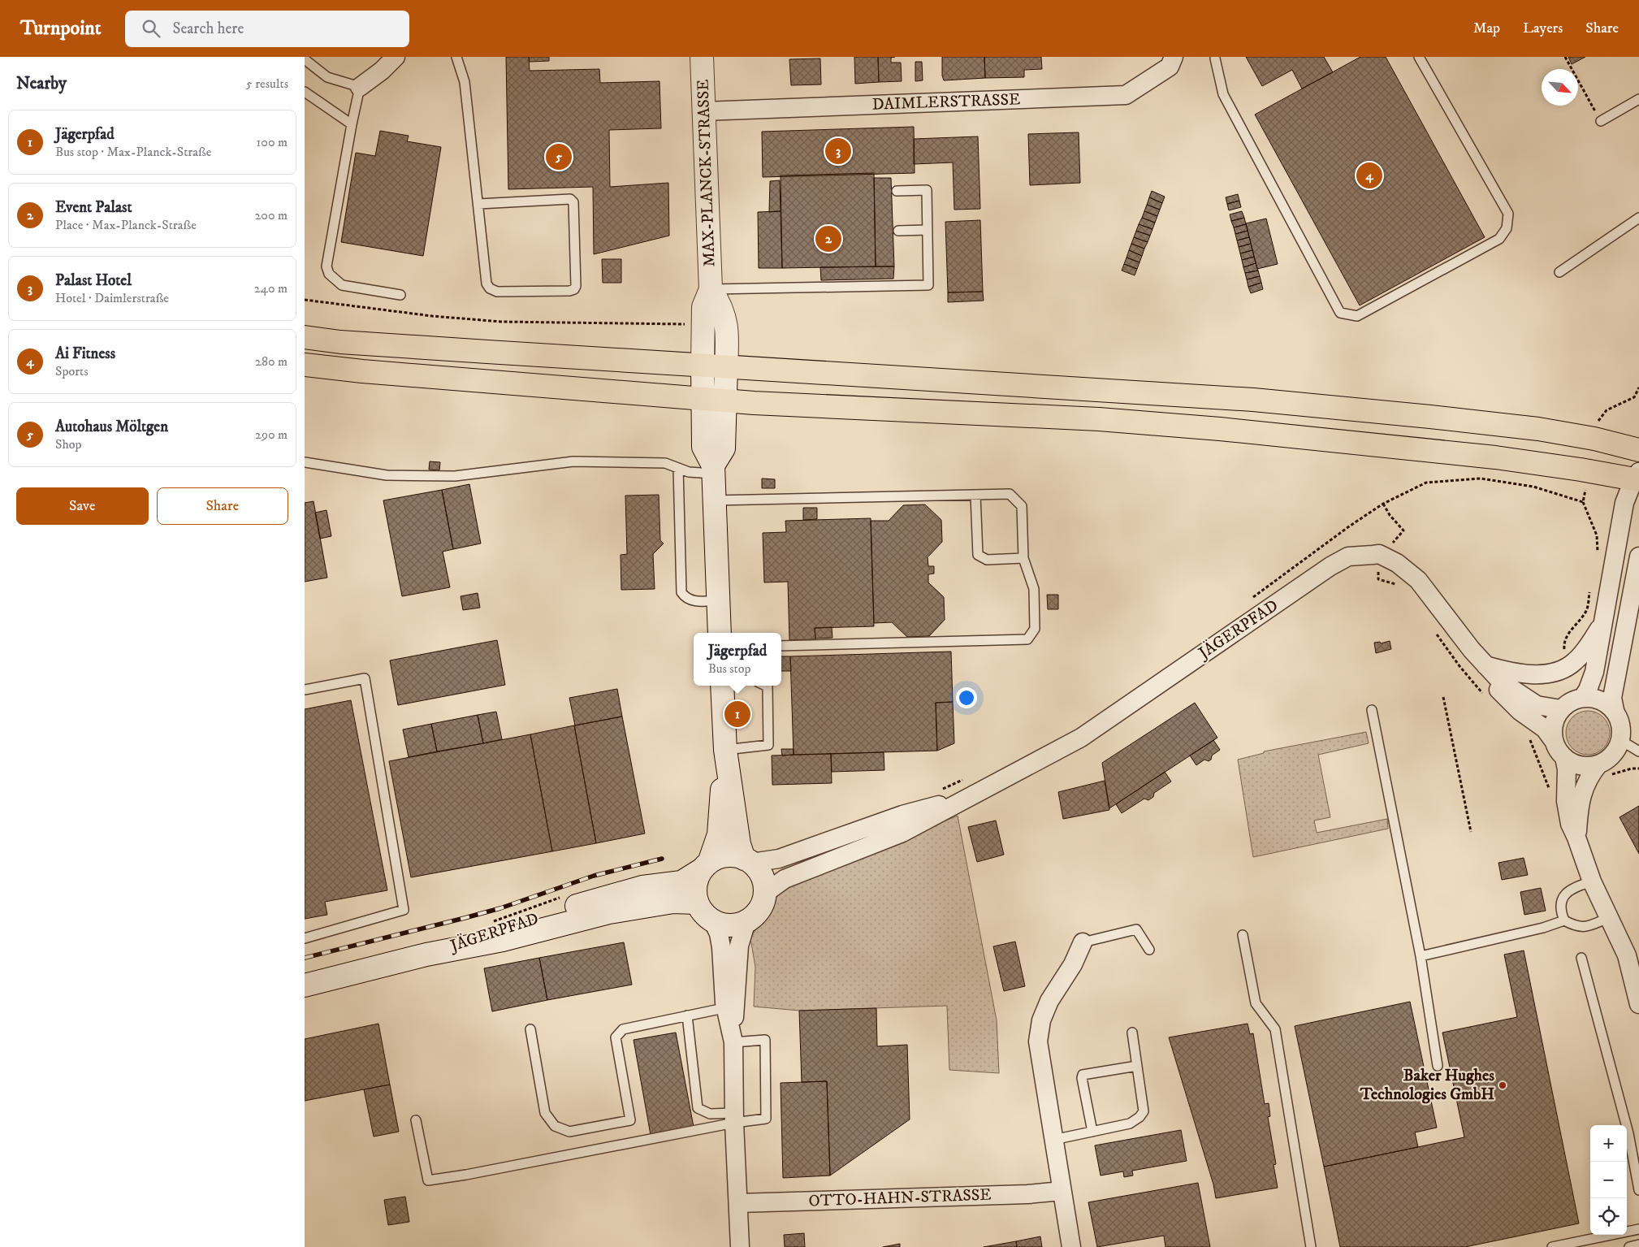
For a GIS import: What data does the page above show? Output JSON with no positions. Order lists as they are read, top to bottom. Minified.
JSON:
{"streets":{"main road":["MAX-PLANCK-STRASSE","JÄGERPFAD"],"street":["DAIMLERSTRASSE","OTTO-HAHN-STRASSE"]},"crossings":[["DAIMLERSTRASSE","MAX-PLANCK-STRASSE"]],"places":["Baker Hughes Technologies GmbH"],"north":"bottom right","page":{"header":"Turnpoint","search":"Search here","nav":["Map","Layers","Share"],"heading":["Nearby","5 results"],"list":[{"mark":"1","name":"Jägerpfad","note":"Bus stop · Max-Planck-Straße","value":"100 m"},{"mark":"2","name":"Event Palast","note":"Place · Max-Planck-Straße","value":"200 m"},{"mark":"3","name":"Palast Hotel","note":"Hotel · Daimlerstraße","value":"240 m"},{"mark":"4","name":"Ai Fitness","note":"Sports","value":"280 m"},{"mark":"5","name":"Autohaus Möltgen","note":"Shop","value":"290 m"}],"pins":["3","5","4","2","1"],"buttons":["Save","Share"],"popup":["Jägerpfad","Bus stop"],"map_buttons":["+","−"]}}
